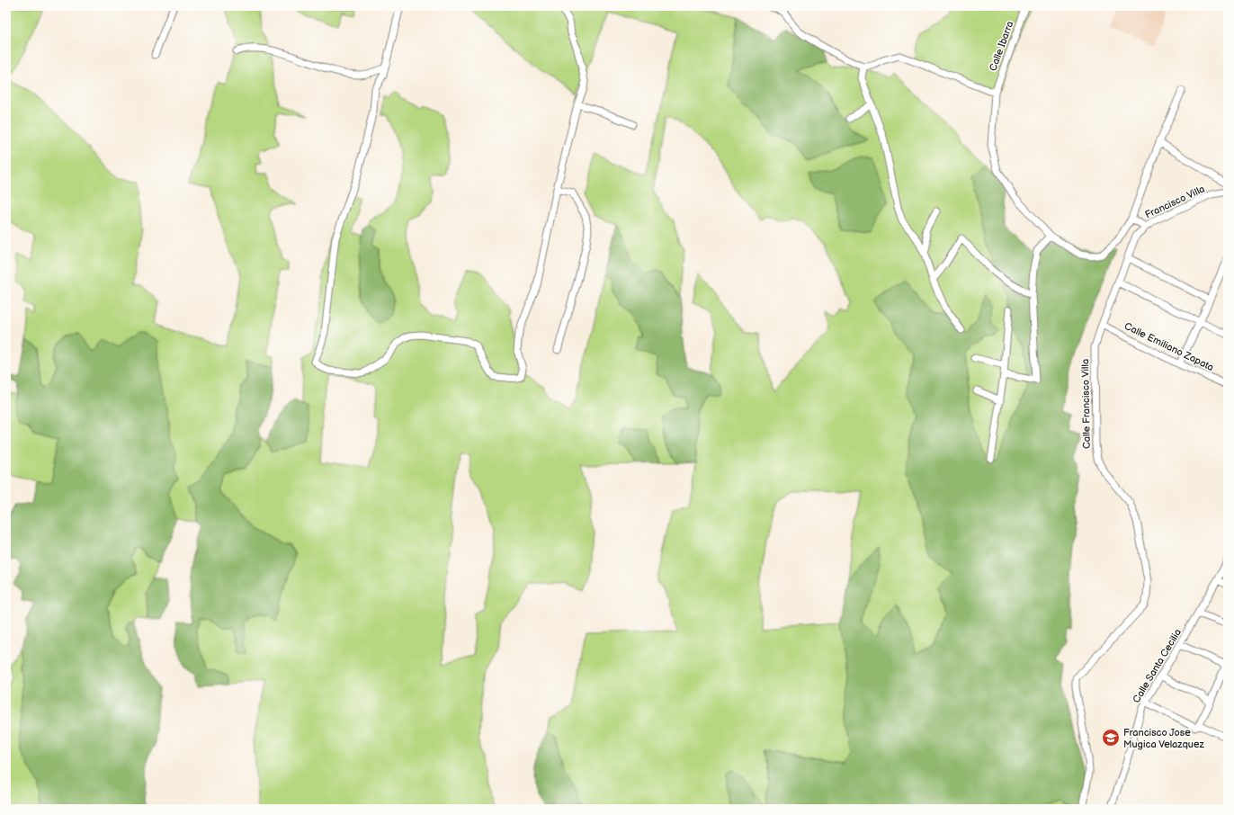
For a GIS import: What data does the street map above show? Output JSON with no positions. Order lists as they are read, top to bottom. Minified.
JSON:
{"streets":{"street":["Calle Ibarra","Francisco Villa","Calle Emiliano Zapata","Calle Francisco Villa","Calle Santa Cecilia"]},"crossings":[["Calle Ibarra","Francisco Villa"],["Francisco Villa","Calle Francisco Villa"],["Calle Emiliano Zapata","Calle Francisco Villa"]],"places":{"school or university":["Francisco Jose Mugica Velazquez"]}}
